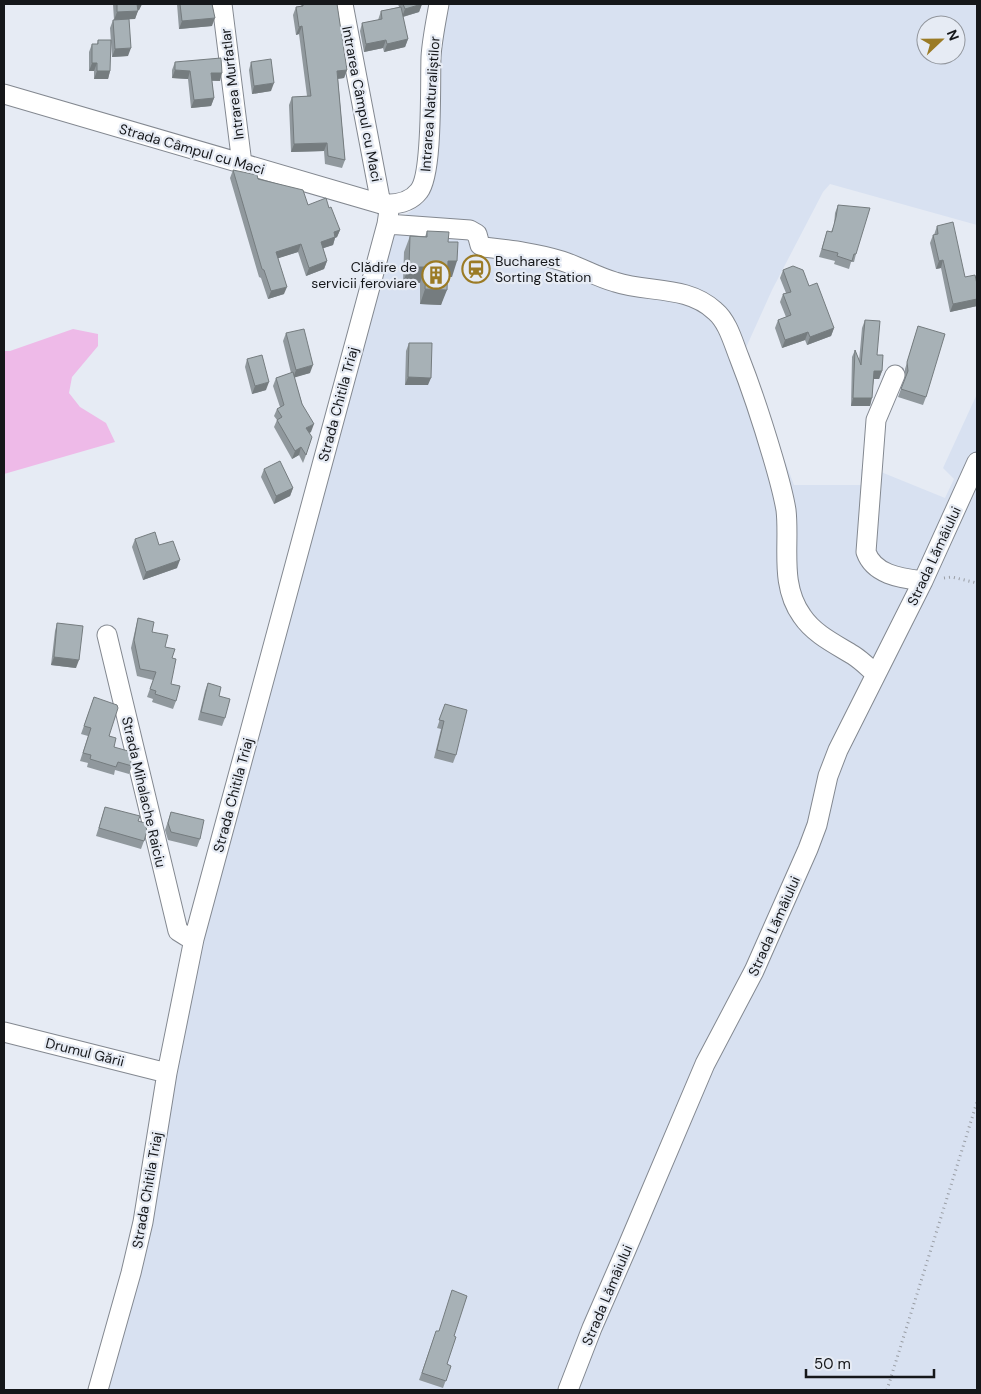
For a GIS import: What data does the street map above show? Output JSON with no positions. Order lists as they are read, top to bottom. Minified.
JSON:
{"streets":{"street":["Intrarea Murfatlar","Intrarea Câmpul cu Maci","Intrarea Naturaliștilor","Strada Câmpul cu Maci","Strada Chitila Triaj","Strada Lămâiului","Strada Mihalache Raiciu","Drumul Gării"]},"crossings":[["Intrarea Murfatlar","Strada Câmpul cu Maci"],["Intrarea Câmpul cu Maci","Intrarea Naturaliștilor"],["Intrarea Câmpul cu Maci","Strada Câmpul cu Maci"],["Intrarea Câmpul cu Maci","Strada Chitila Triaj"],["Intrarea Naturaliștilor","Strada Câmpul cu Maci"],["Intrarea Naturaliștilor","Strada Chitila Triaj"],["Strada Câmpul cu Maci","Strada Chitila Triaj"],["Strada Chitila Triaj","Strada Mihalache Raiciu"],["Strada Chitila Triaj","Drumul Gării"]],"places":{"station":["Bucharest Sorting Station"],"building":["Clădire de servicii feroviare"]},"scale_bar":"50 m","north":"right"}
